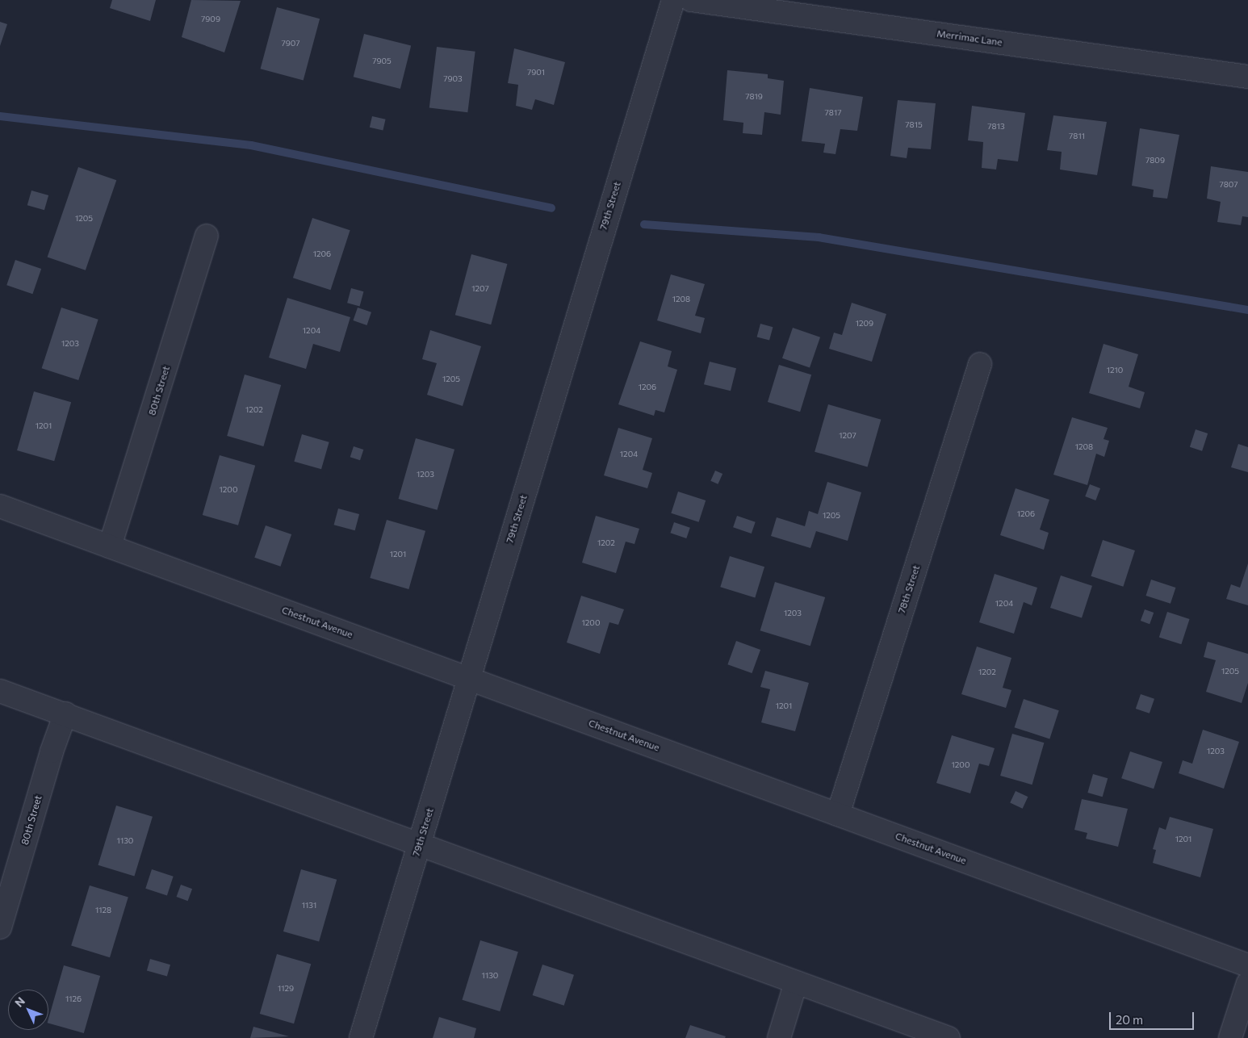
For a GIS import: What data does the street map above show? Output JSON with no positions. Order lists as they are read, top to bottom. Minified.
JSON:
{"streets":{"street":["Merrimac Lane","79th Street","80th Street","78th Street","Chestnut Avenue"]},"crossings":[["79th Street","Chestnut Avenue"],["80th Street","Chestnut Avenue"],["78th Street","Chestnut Avenue"]],"house_numbers":["7909","7907","7905","7901","7903","7819","7817","7815","7813","7811","7809","7807","1205","1206","1207","1208","1209","1204","1203","1210","1205","1206","1202","1201","1207","1208","1204","1203","1200","1206","1205","1202","1201","1204","1203","1200","1205","1202","1201","1203","1200","1201","1130","1131","1128","1130","1129","1126"],"scale_bar":"20 m","north":"top left"}
